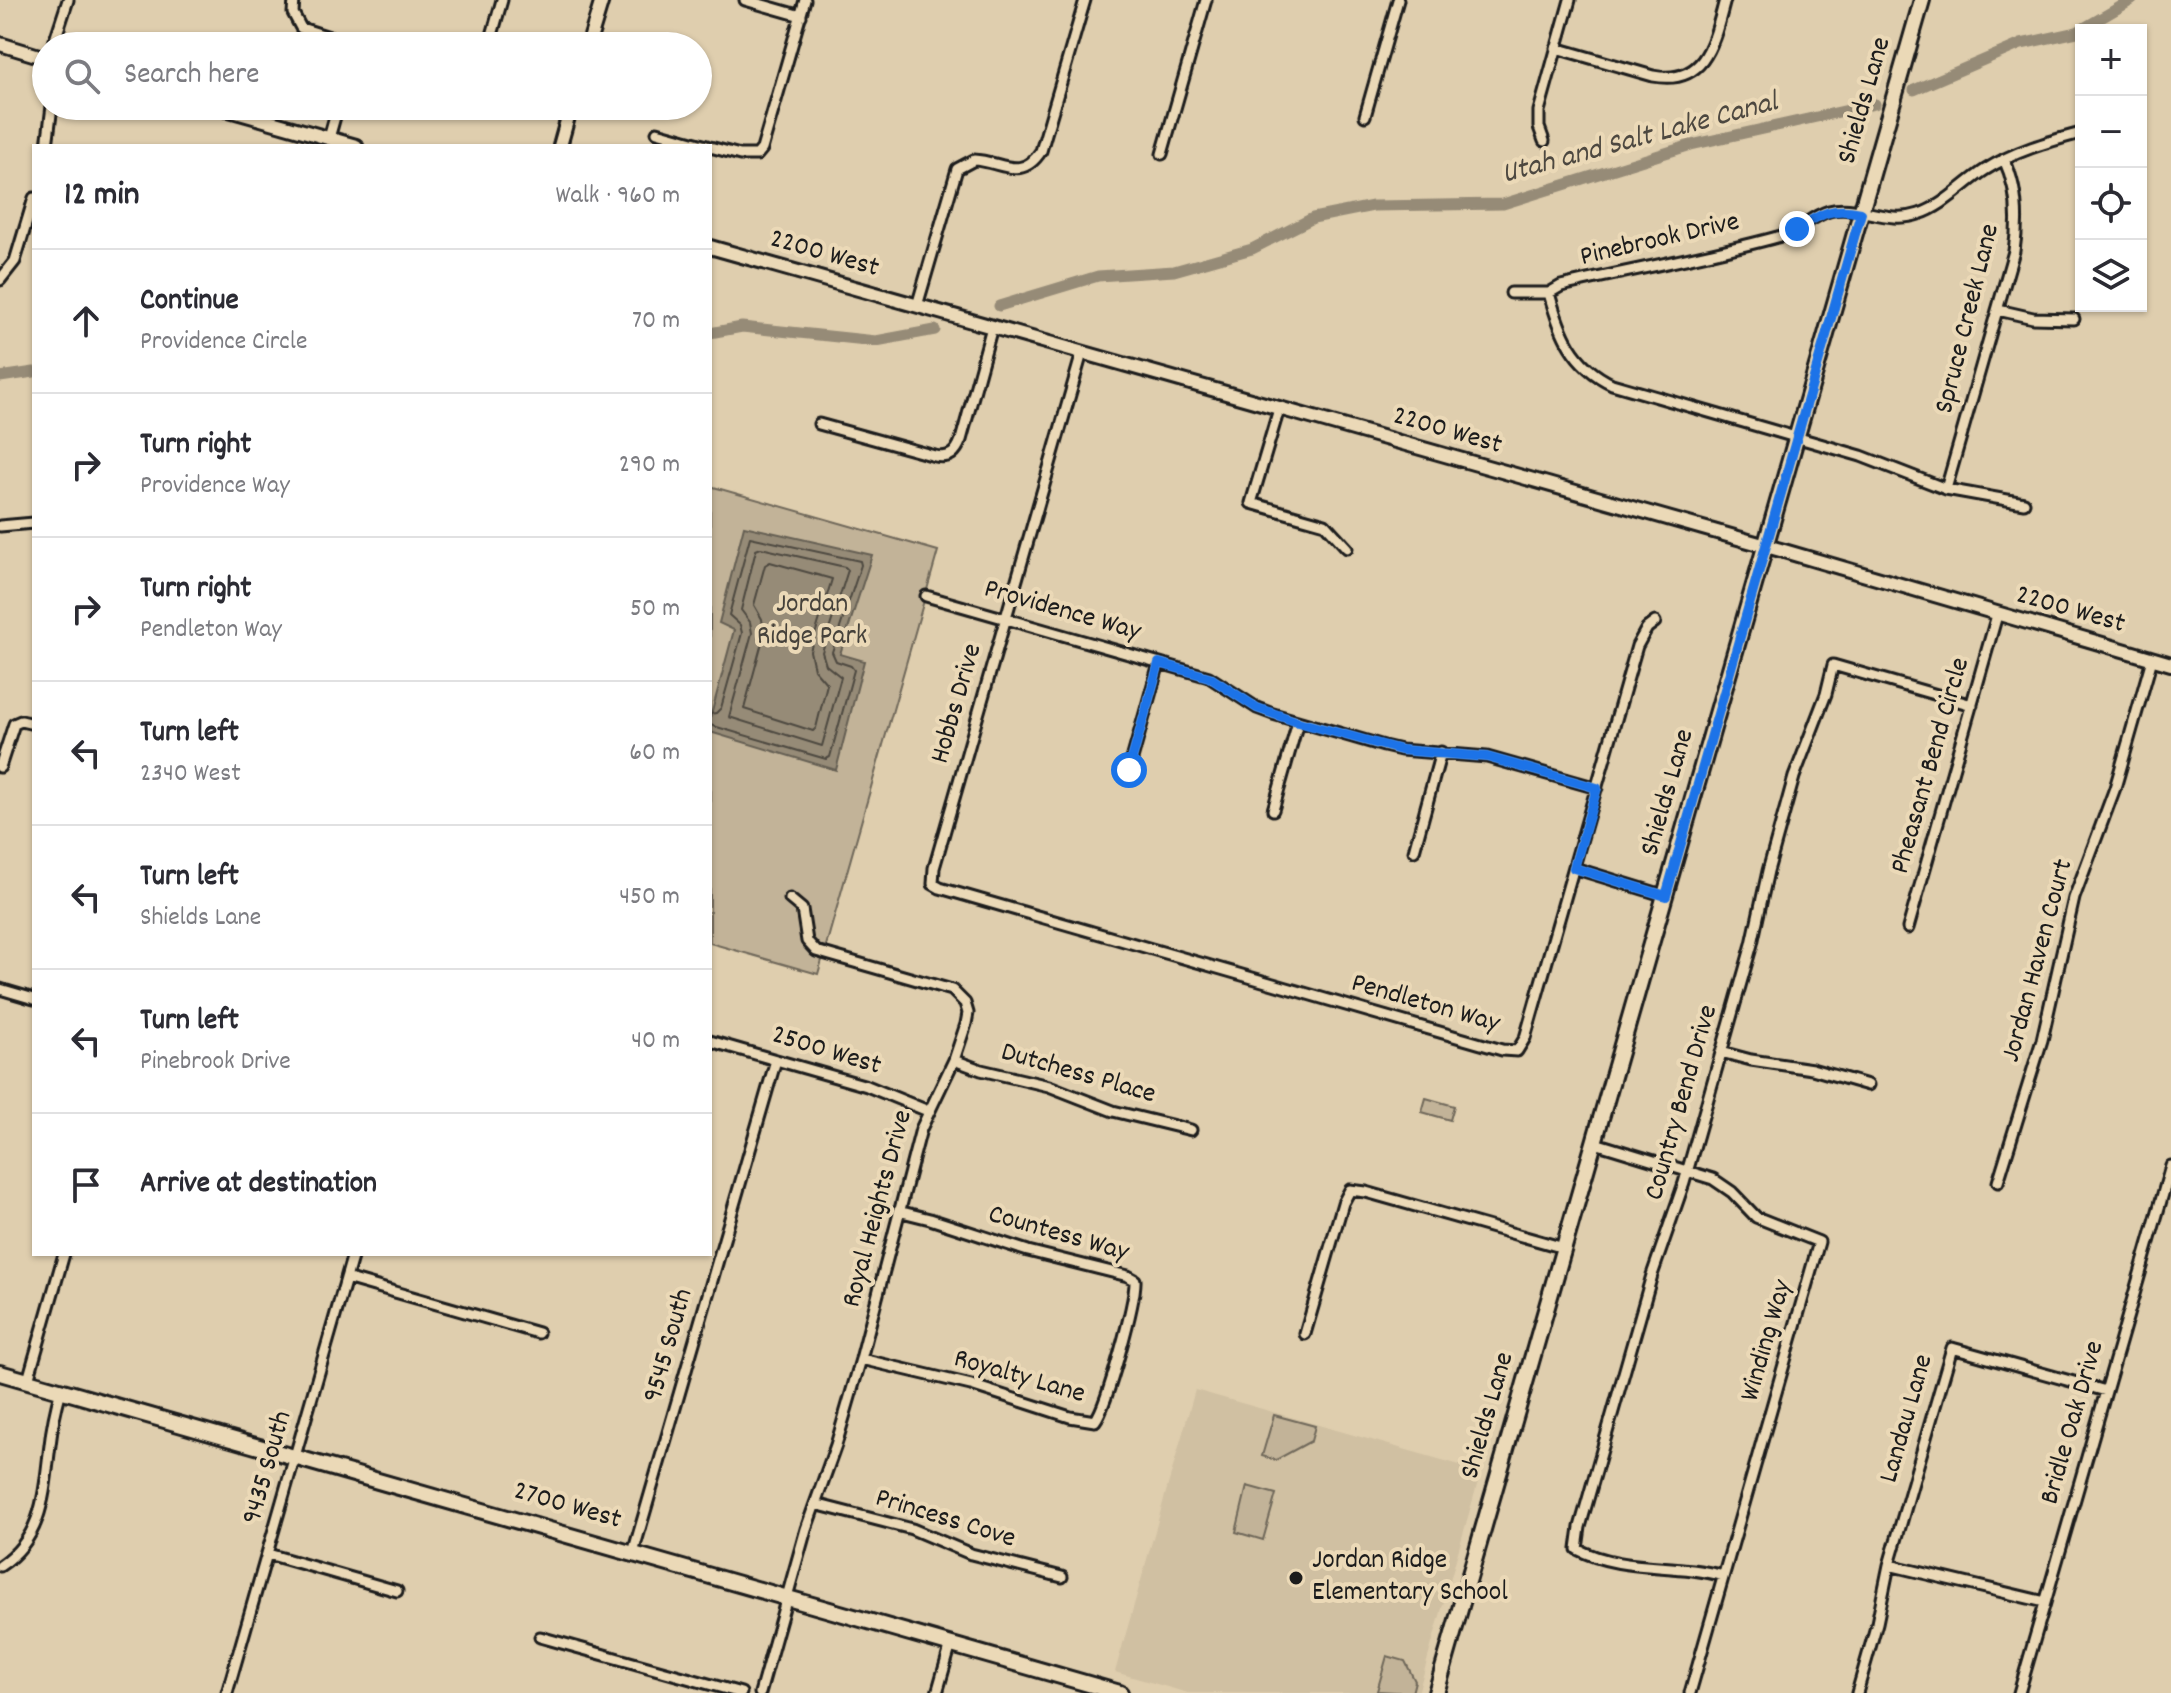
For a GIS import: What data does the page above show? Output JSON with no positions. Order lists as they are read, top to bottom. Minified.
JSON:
{"streets":{"main road":["Shields Lane","2700 West"],"street":["Pinebrook Drive","2200 West","Spruce Creek Lane","Providence Way","Hobbs Drive","Pheasant Bend Circle","Jordan Haven Court","Pendleton Way","2500 West","Dutchess Place","Country Bend Drive","Royal Heights Drive","Countess Way","Winding Way","9545 South","Royalty Lane","Landau Lane","Bridle Oak Drive","9435 South","Princess Cove"]},"crossings":[["Shields Lane","Pinebrook Drive"],["Shields Lane","2200 West"],["Shields Lane","Winding Way"],["Pinebrook Drive","Spruce Creek Lane"],["2200 West","Hobbs Drive"],["2200 West","Pheasant Bend Circle"],["2200 West","Jordan Haven Court"],["Providence Way","Hobbs Drive"],["Providence Way","Pendleton Way"],["Hobbs Drive","Pendleton Way"],["Pheasant Bend Circle","Country Bend Drive"],["2500 West","Royal Heights Drive"],["2500 West","9545 South"],["Dutchess Place","Royal Heights Drive"],["Country Bend Drive","Winding Way"],["Royal Heights Drive","Countess Way"],["Royal Heights Drive","Royalty Lane"],["Royal Heights Drive","2700 West"],["Royal Heights Drive","Princess Cove"],["Countess Way","Royalty Lane"],["9545 South","2700 West"],["Landau Lane","Bridle Oak Drive"],["9435 South","2700 West"]],"water":["Utah and Salt Lake Canal"],"parks":["Jordan Ridge Park"],"places":["Jordan Ridge Elementary School"],"page":{"map_buttons":["+","−"],"search":"Search here","heading":["12 min","Walk · 960 m"],"list":[["Continue","Providence Circle","70 m"],["Turn right","Providence Way","290 m"],["Turn right","Pendleton Way","50 m"],["Turn left","2340 West","60 m"],["Turn left","Shields Lane","450 m"],["Turn left","Pinebrook Drive","40 m"],"Arrive at destination"]}}
